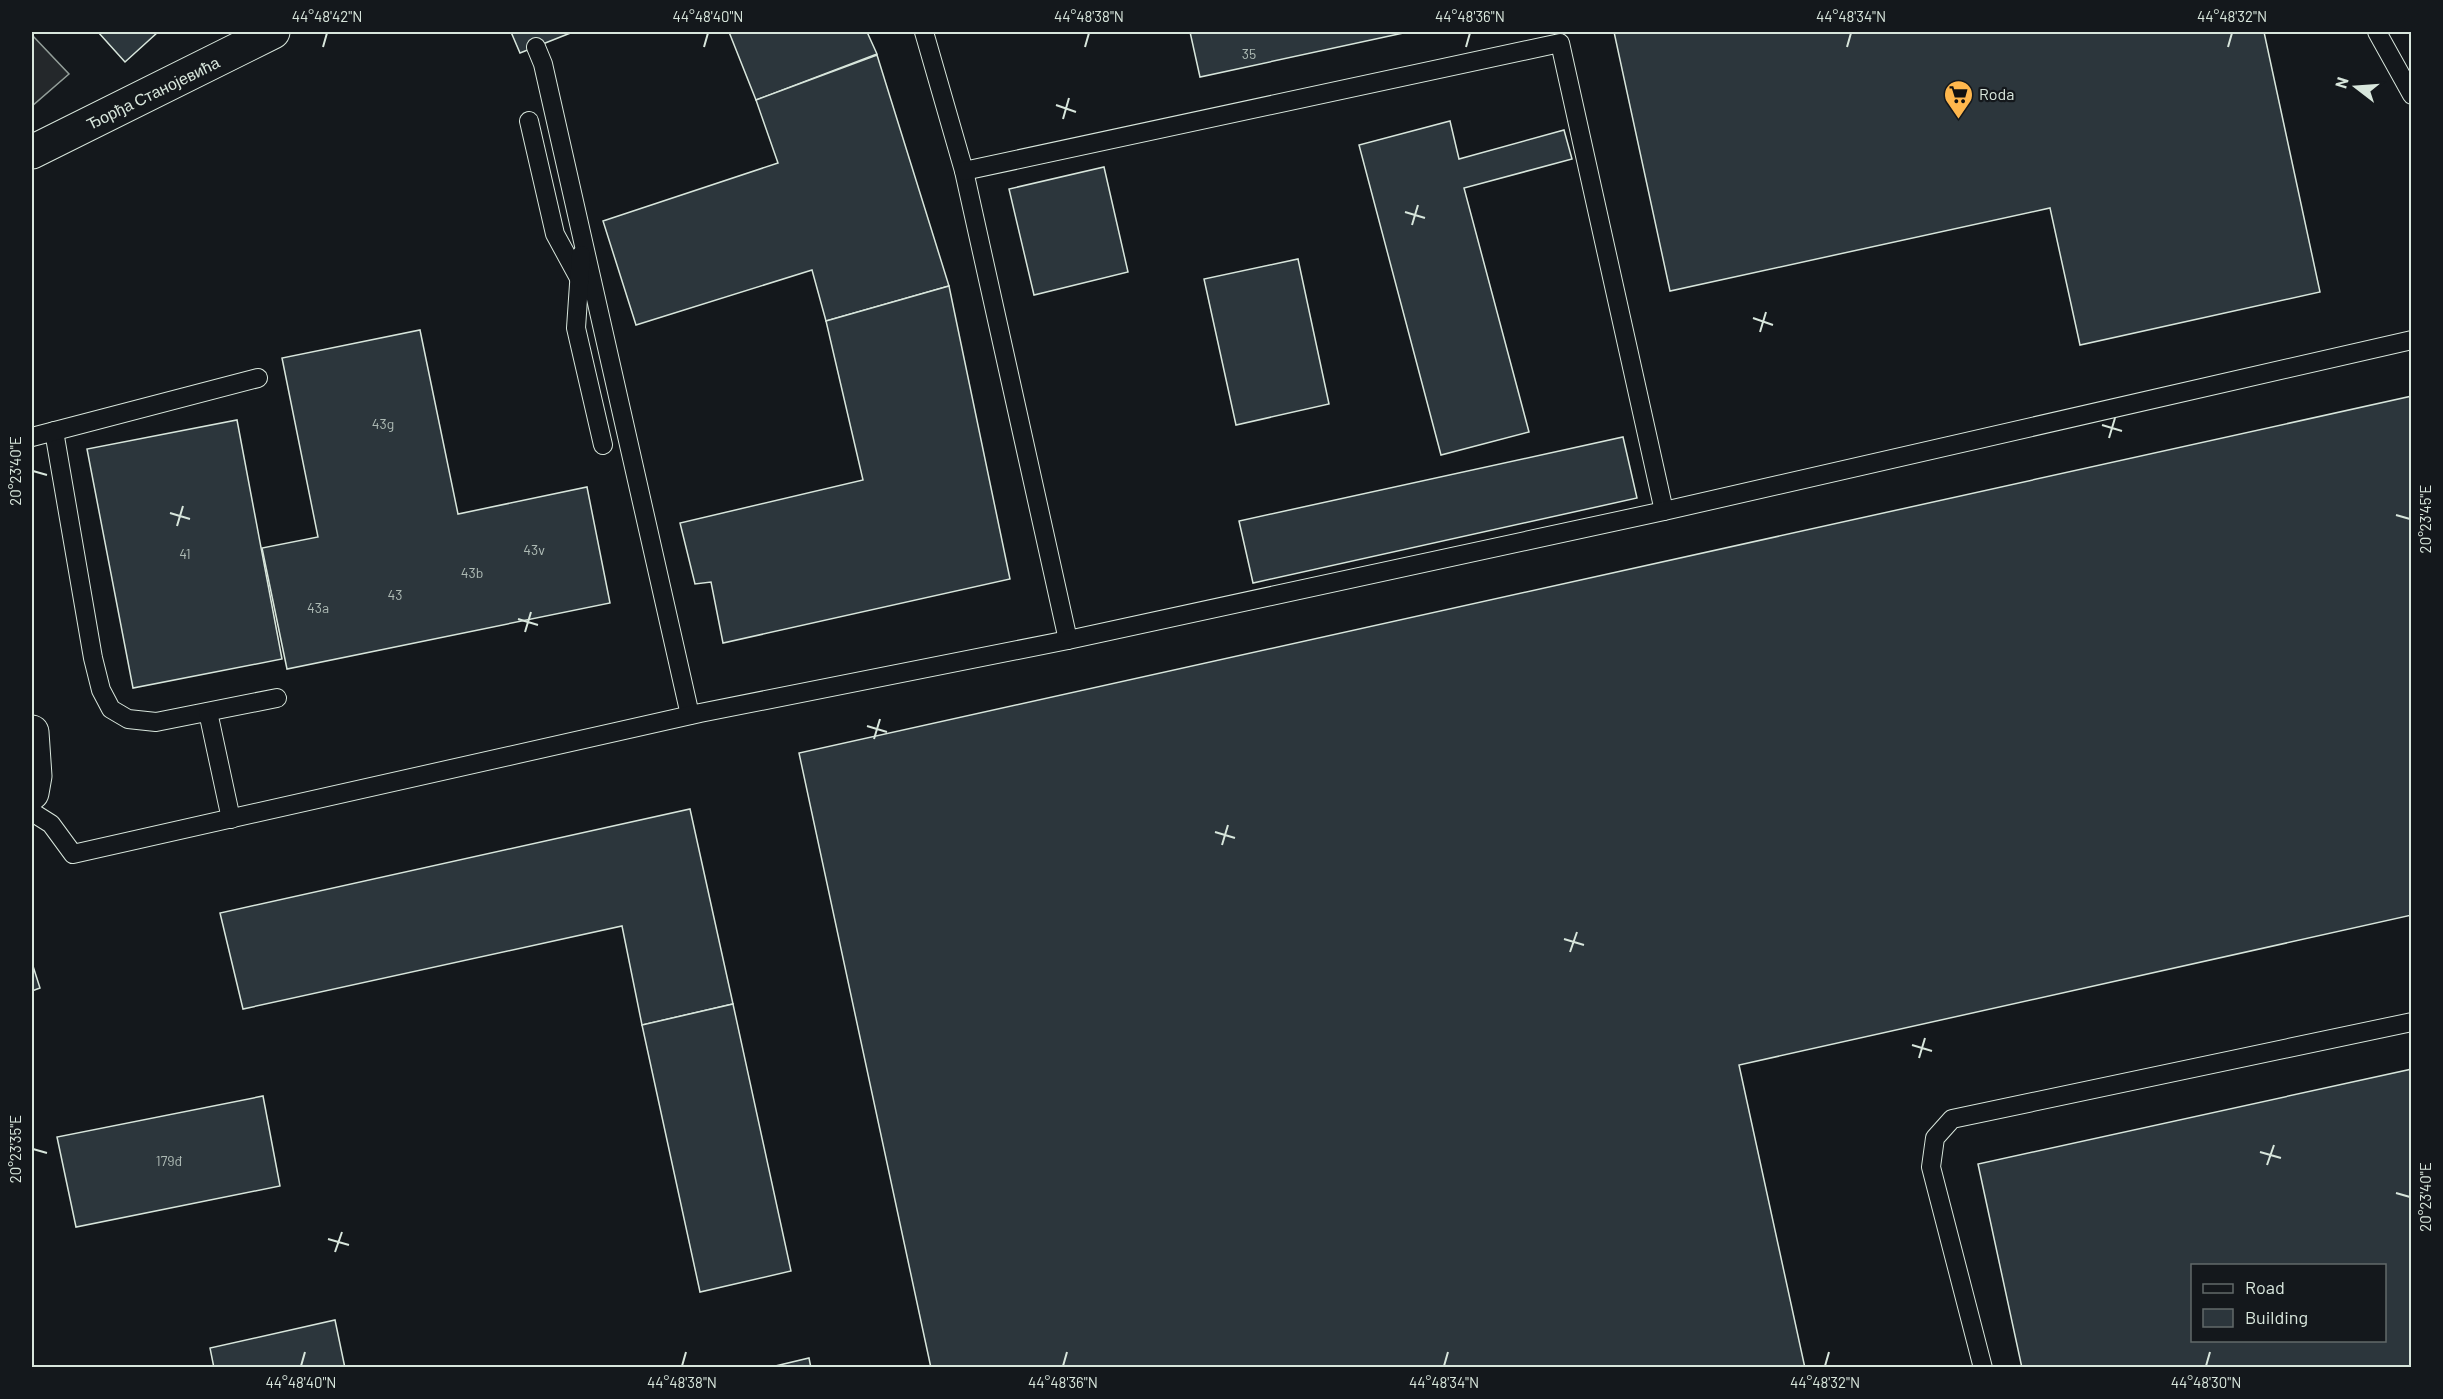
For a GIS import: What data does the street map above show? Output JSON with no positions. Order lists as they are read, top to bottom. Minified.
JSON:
{"streets":{"street":["Ђорђа Станојевића"]},"places":{"supermarket":["Roda"]},"house_numbers":["35","43g","43v","41","43b","43","43a","179đ"],"legend":["Road","Building"],"north":"left","coordinates":["44°48'42\"N","44°48'40\"N","44°48'38\"N","44°48'36\"N","44°48'34\"N","44°48'32\"N","20°23'40\"E","20°23'45\"E","20°23'35\"E","44°48'30\"N"]}
